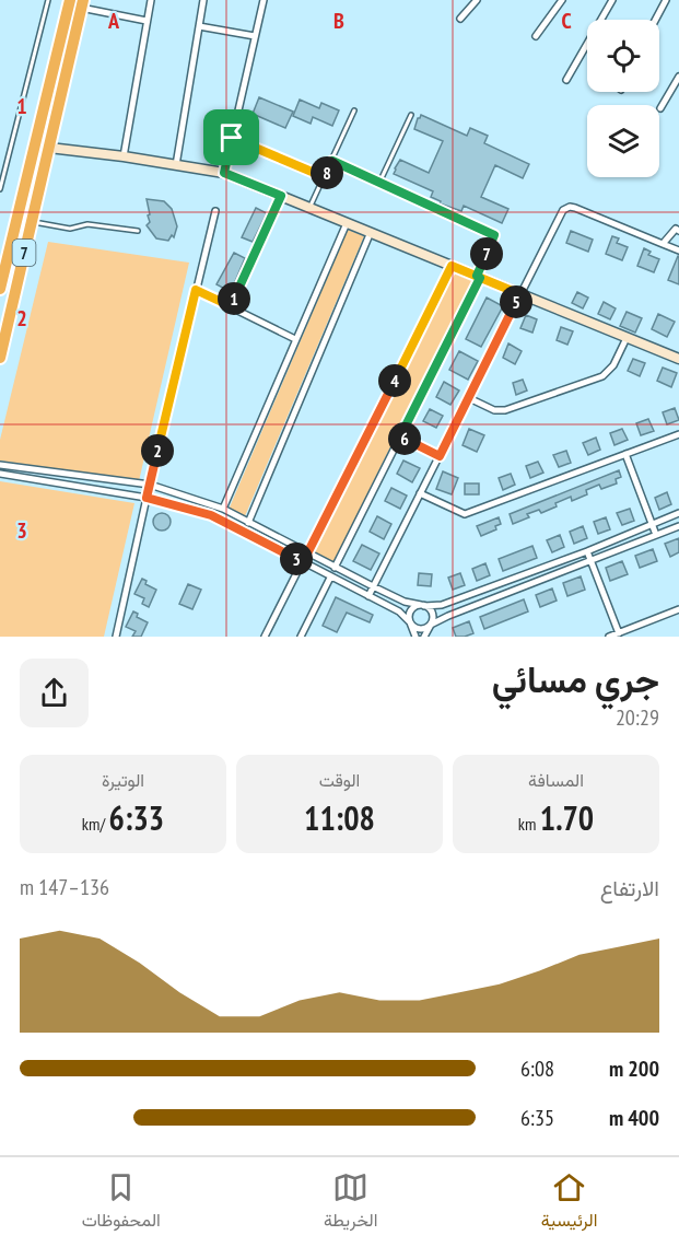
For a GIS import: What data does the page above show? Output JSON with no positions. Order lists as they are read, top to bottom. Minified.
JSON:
{"streets":{"highway":["7"]},"page":{"pins":["8","7","1","5","4","6","2","3"],"heading":["جري مسائي","20:29"],"stats":[["المسافة","1.70 km"],["الوقت","11:08"],["الوتيرة","6:33 /km"]],"chart":["الارتفاع","136–147 m"],"list":[{"name":"200 m","note":"6:08"},{"name":"400 m","note":"6:35"}],"tabs":["الرئيسية","الخريطة","المحفوظات"]},"grid":{"columns":["A","B","C"],"rows":["1","2","3"]}}
